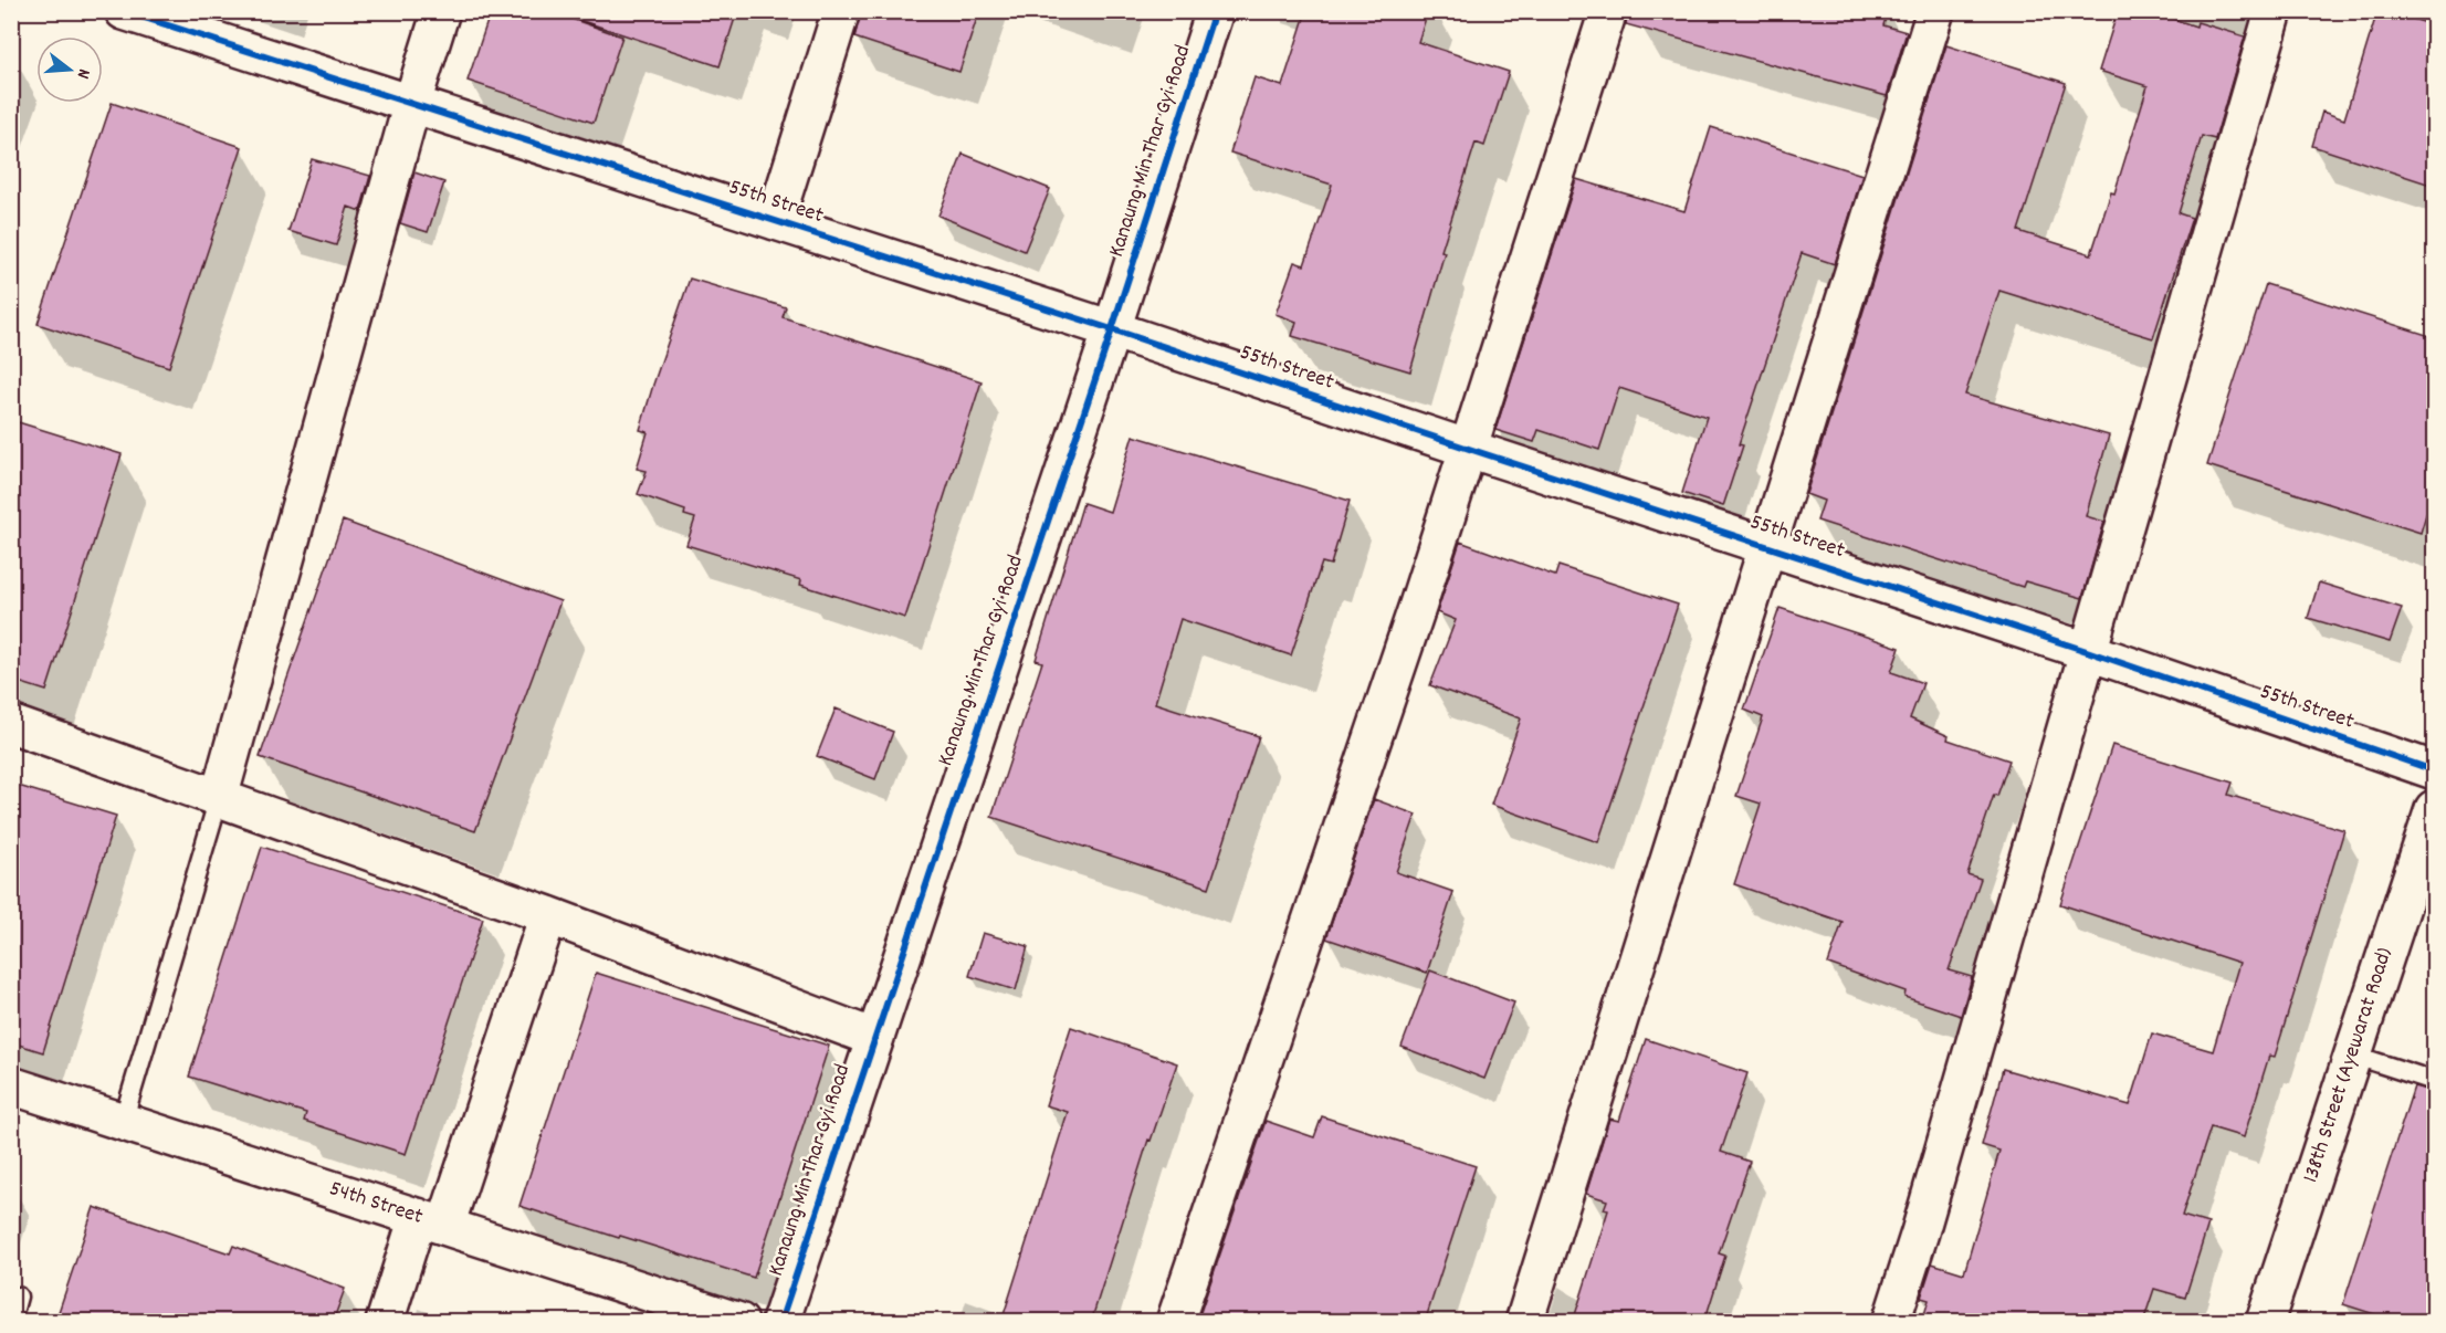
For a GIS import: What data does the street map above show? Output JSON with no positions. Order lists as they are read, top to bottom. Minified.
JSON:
{"streets":{"street":["Kanaung Min Thar Gyi Road","55th Street","138th Street (Ayewarat Road)","54th Street"]},"crossings":[["Kanaung Min Thar Gyi Road","55th Street"]],"north":"right"}
